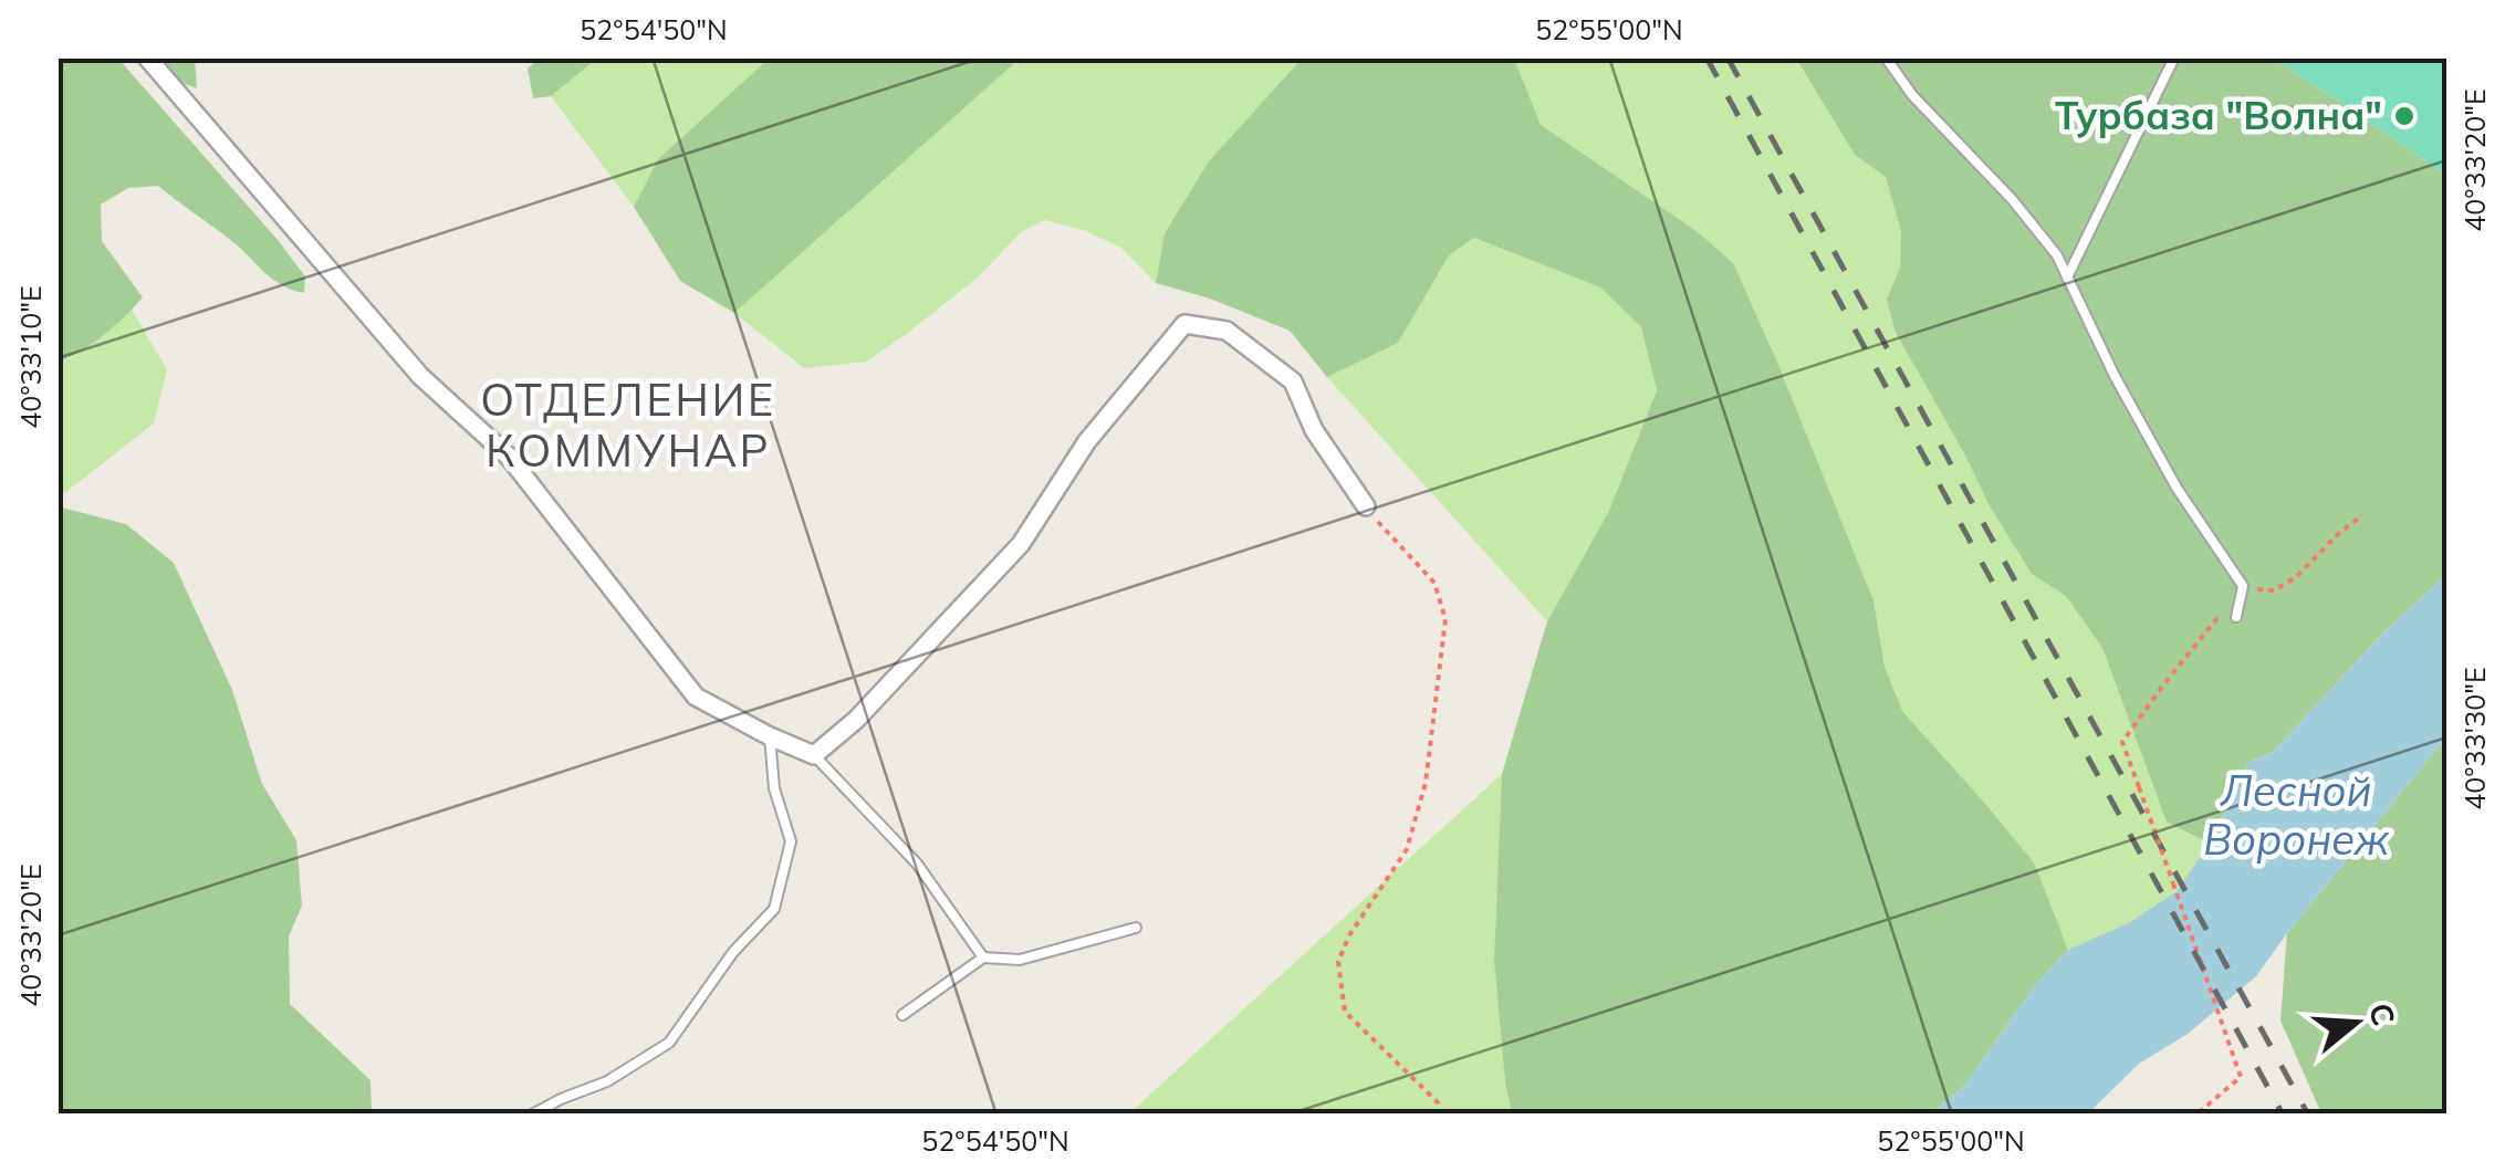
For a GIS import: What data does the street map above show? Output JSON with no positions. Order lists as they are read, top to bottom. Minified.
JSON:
{"districts":["ОТДЕЛЕНИЕ КОММУНАР"],"water":["Лесной Воронеж"],"places":["Турбаза \"Волна\""],"north":"right","coordinates":["52°54'50\"N","52°55'00\"N","40°33'20\"E","40°33'10\"E","40°33'30\"E"]}
